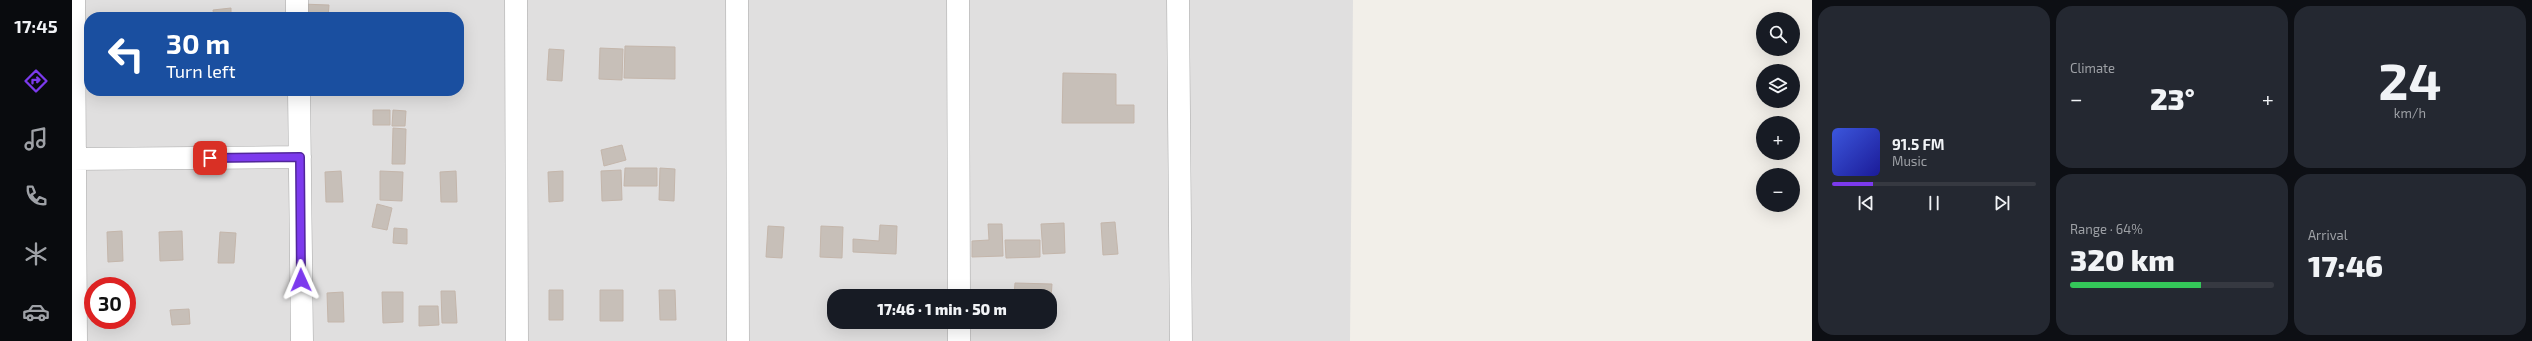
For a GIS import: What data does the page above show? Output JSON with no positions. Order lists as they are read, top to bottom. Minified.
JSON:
{"page":{"tabs":"17:45","tile":["Climate",["24","km/h"],["Range · 64%","320 km"],["Arrival","17:46"]],"map_buttons":["+","−"],"turn":["30 m","Turn left"],"heat":["−","23°","+"],"song":["91.5 FM","Music"],"limit":"30","trip":"17:46 · 1 min · 50 m"}}
